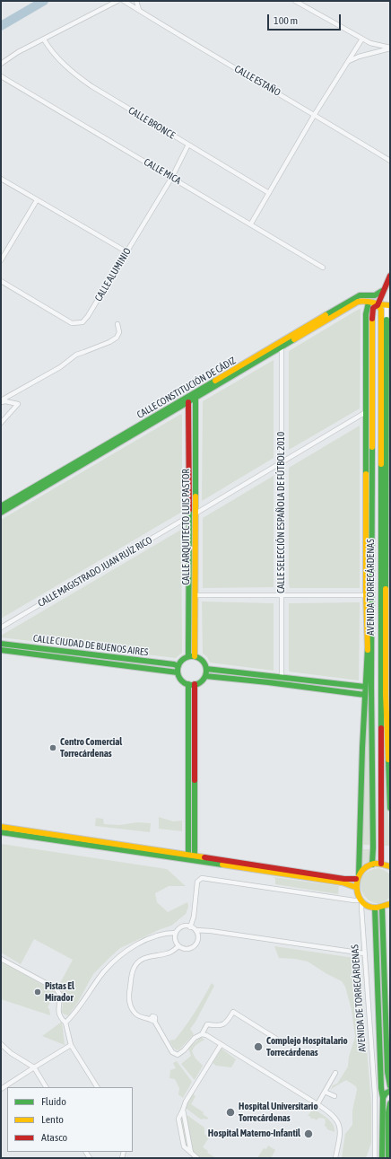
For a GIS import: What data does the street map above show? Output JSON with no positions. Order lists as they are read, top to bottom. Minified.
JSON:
{"streets":{"street":["CALLE ESTAÑO","CALLE BRONCE","CALLE MICA","CALLE ALUMINIO","CALLE CONSTITUCIÓN DE CÁDIZ","CALLE SELECCIÓN ESPAÑOLA DE FÚTBOL 2010","CALLE ARQUITECTO LUIS PASTOR","CALLE MAGISTRADO JUAN RUÍZ RICO","AVENIDA TORRECÁRDENAS","CALLE CIUDAD DE BUENOS AIRES","AVENIDA DE TORRECÁRDENAS"]},"crossings":[["CALLE BRONCE","CALLE ALUMINIO"],["CALLE MICA","CALLE ALUMINIO"],["CALLE CONSTITUCIÓN DE CÁDIZ","CALLE SELECCIÓN ESPAÑOLA DE FÚTBOL 2010"],["CALLE CONSTITUCIÓN DE CÁDIZ","CALLE ARQUITECTO LUIS PASTOR"],["CALLE CONSTITUCIÓN DE CÁDIZ","AVENIDA TORRECÁRDENAS"],["CALLE ARQUITECTO LUIS PASTOR","CALLE MAGISTRADO JUAN RUÍZ RICO"],["CALLE ARQUITECTO LUIS PASTOR","CALLE CIUDAD DE BUENOS AIRES"]],"places":["Centro Comercial Torrecárdenas","Pistas El Mirador","Complejo Hospitalario Torrecárdenas","Hospital Universitario Torrecárdenas","Hospital Materno-Infantil"],"legend":["Fluido","Lento","Atasco"],"scale_bar":"100 m"}
